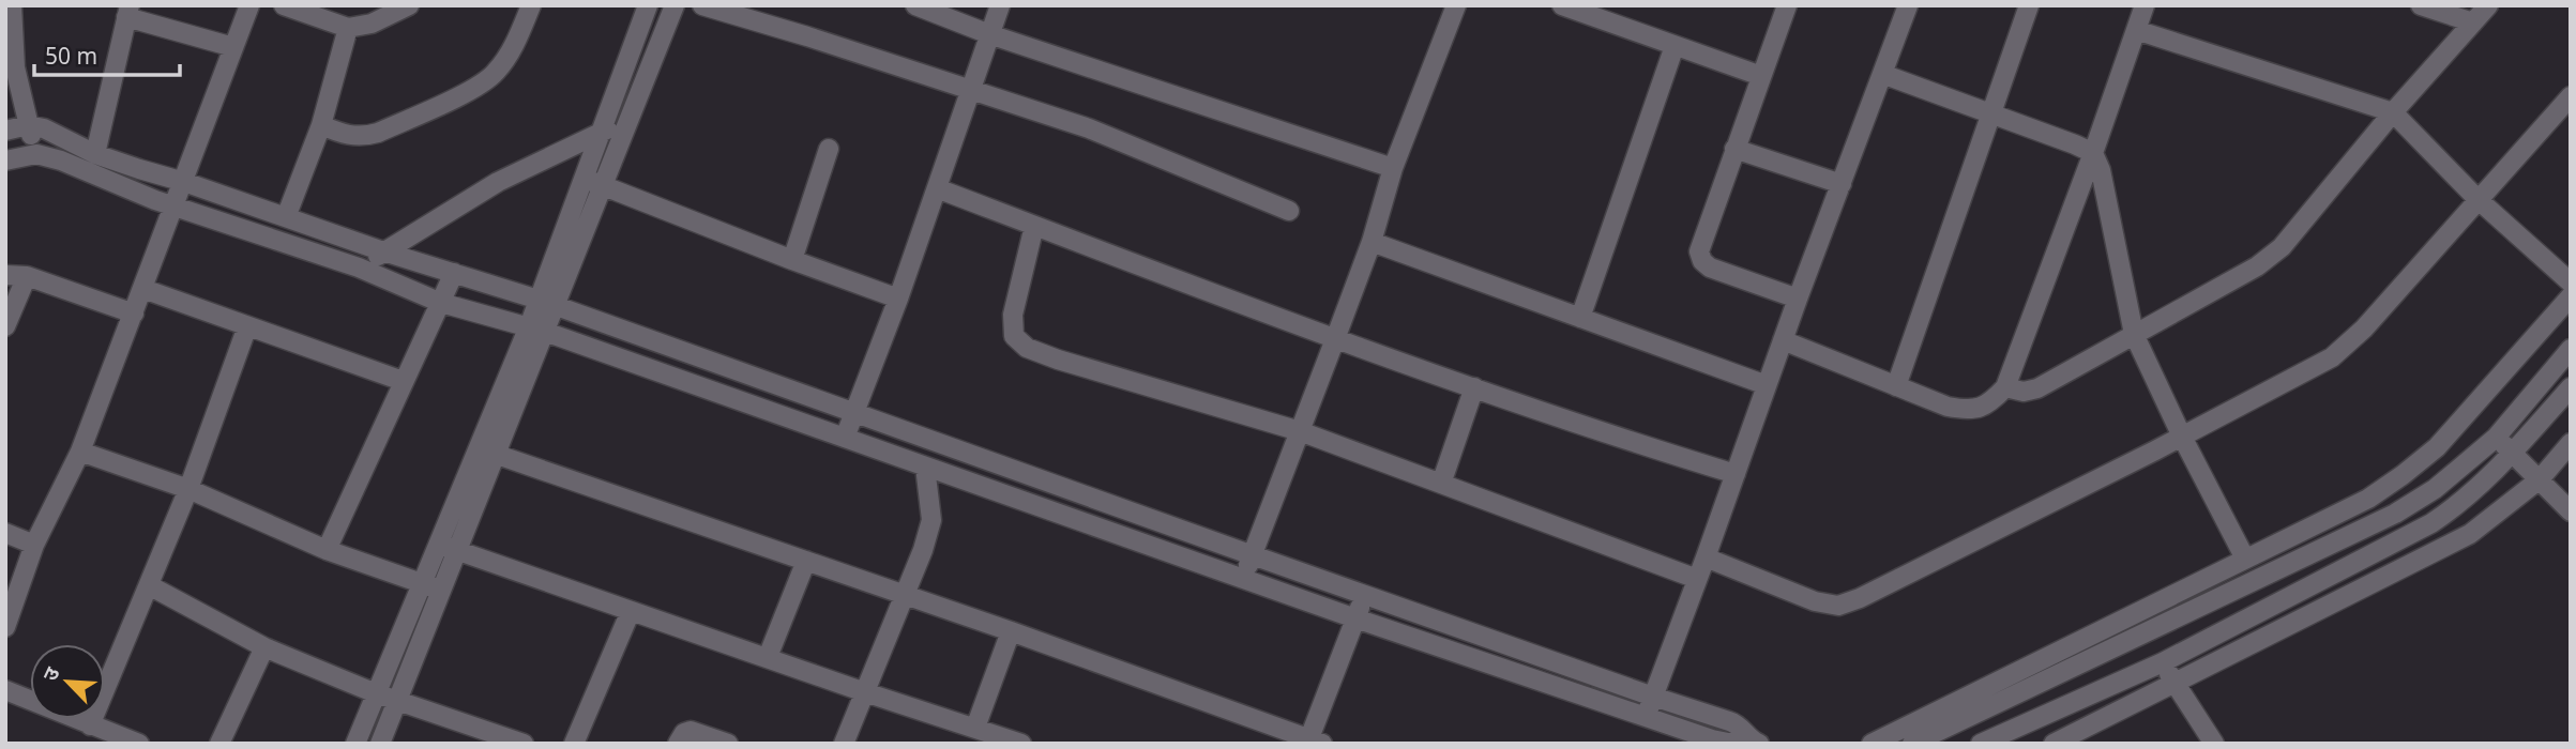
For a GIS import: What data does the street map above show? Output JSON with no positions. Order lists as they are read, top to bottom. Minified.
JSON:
{"scale_bar":"50 m","north":"top left"}
